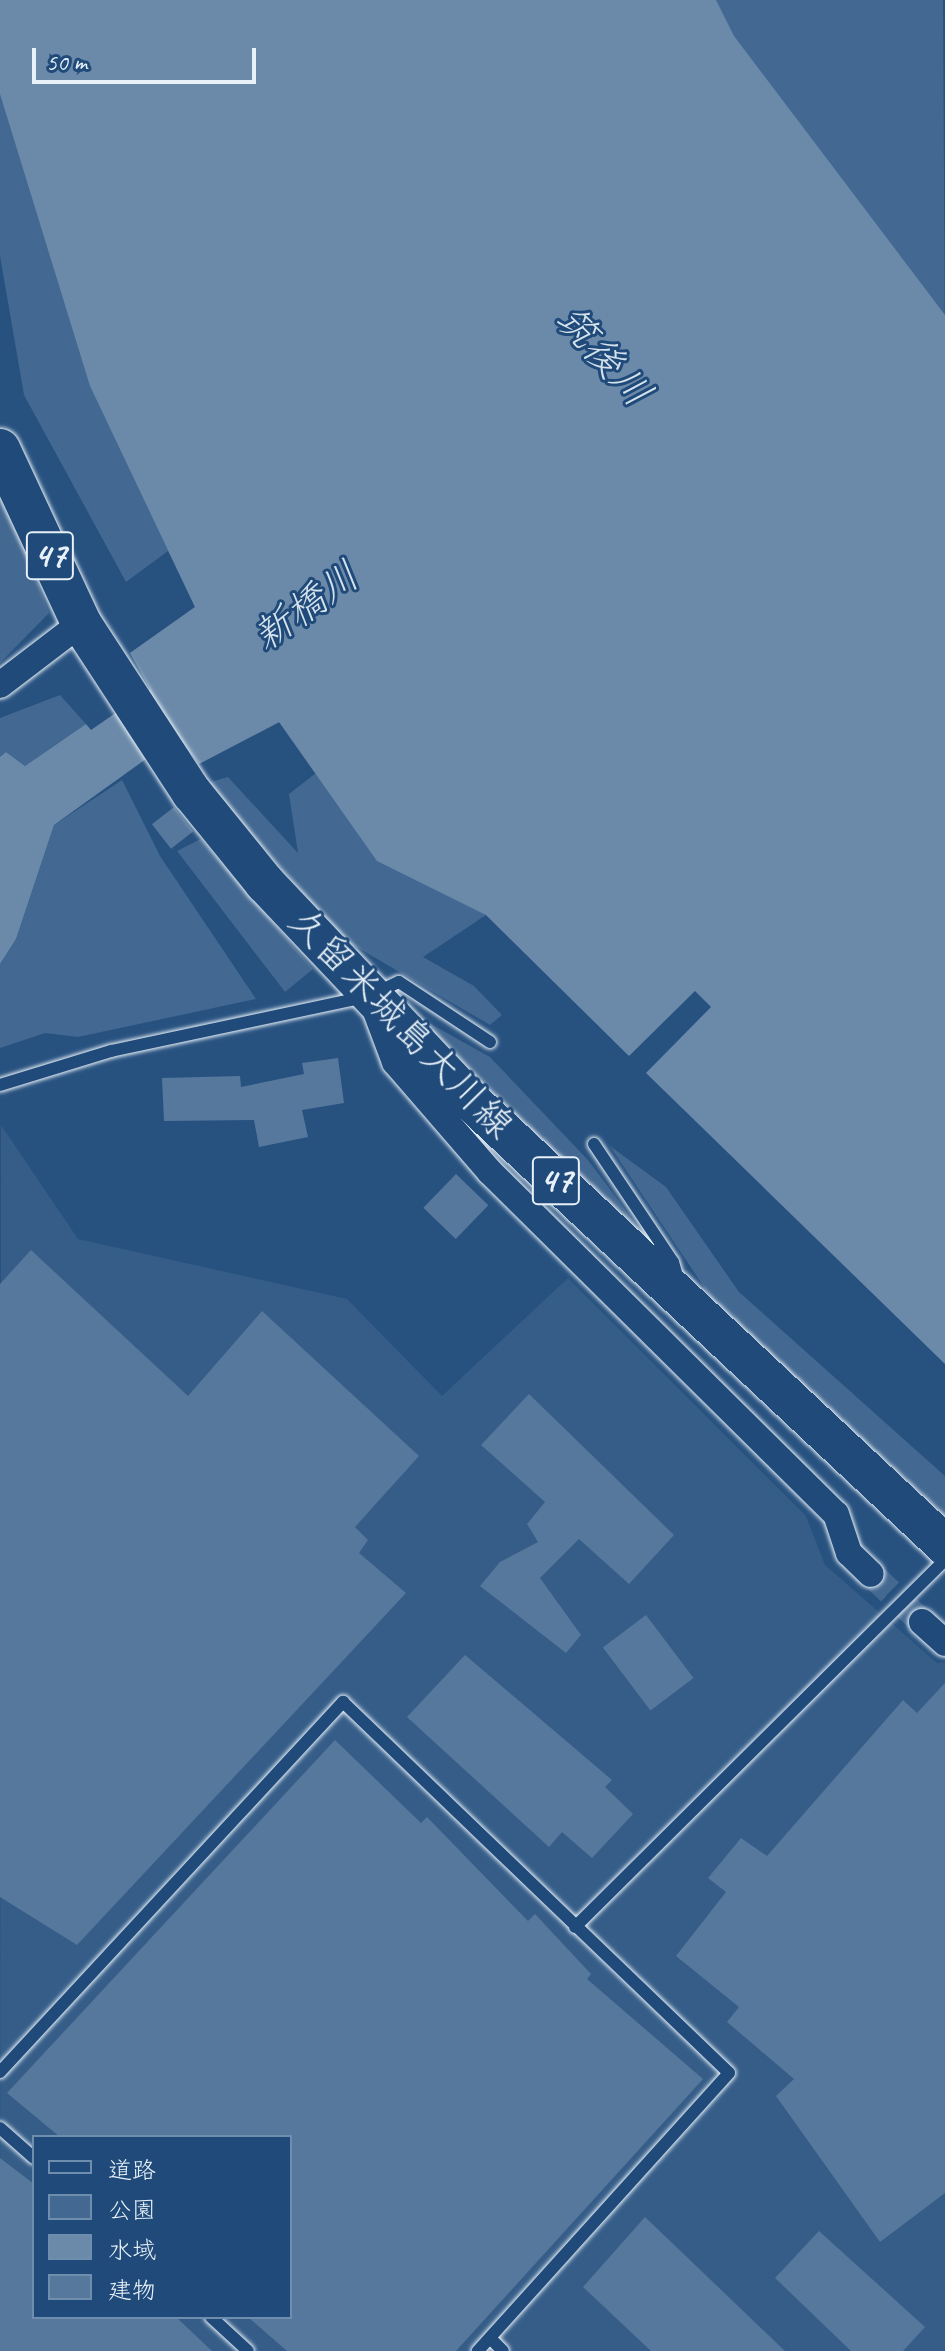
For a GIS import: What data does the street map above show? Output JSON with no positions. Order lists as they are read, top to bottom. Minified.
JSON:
{"streets":{"main road":["47","久留米城島大川線"]},"water":["筑後川","新橋川"],"legend":["道路","公園","水域","建物"],"scale_bar":"50 m"}
